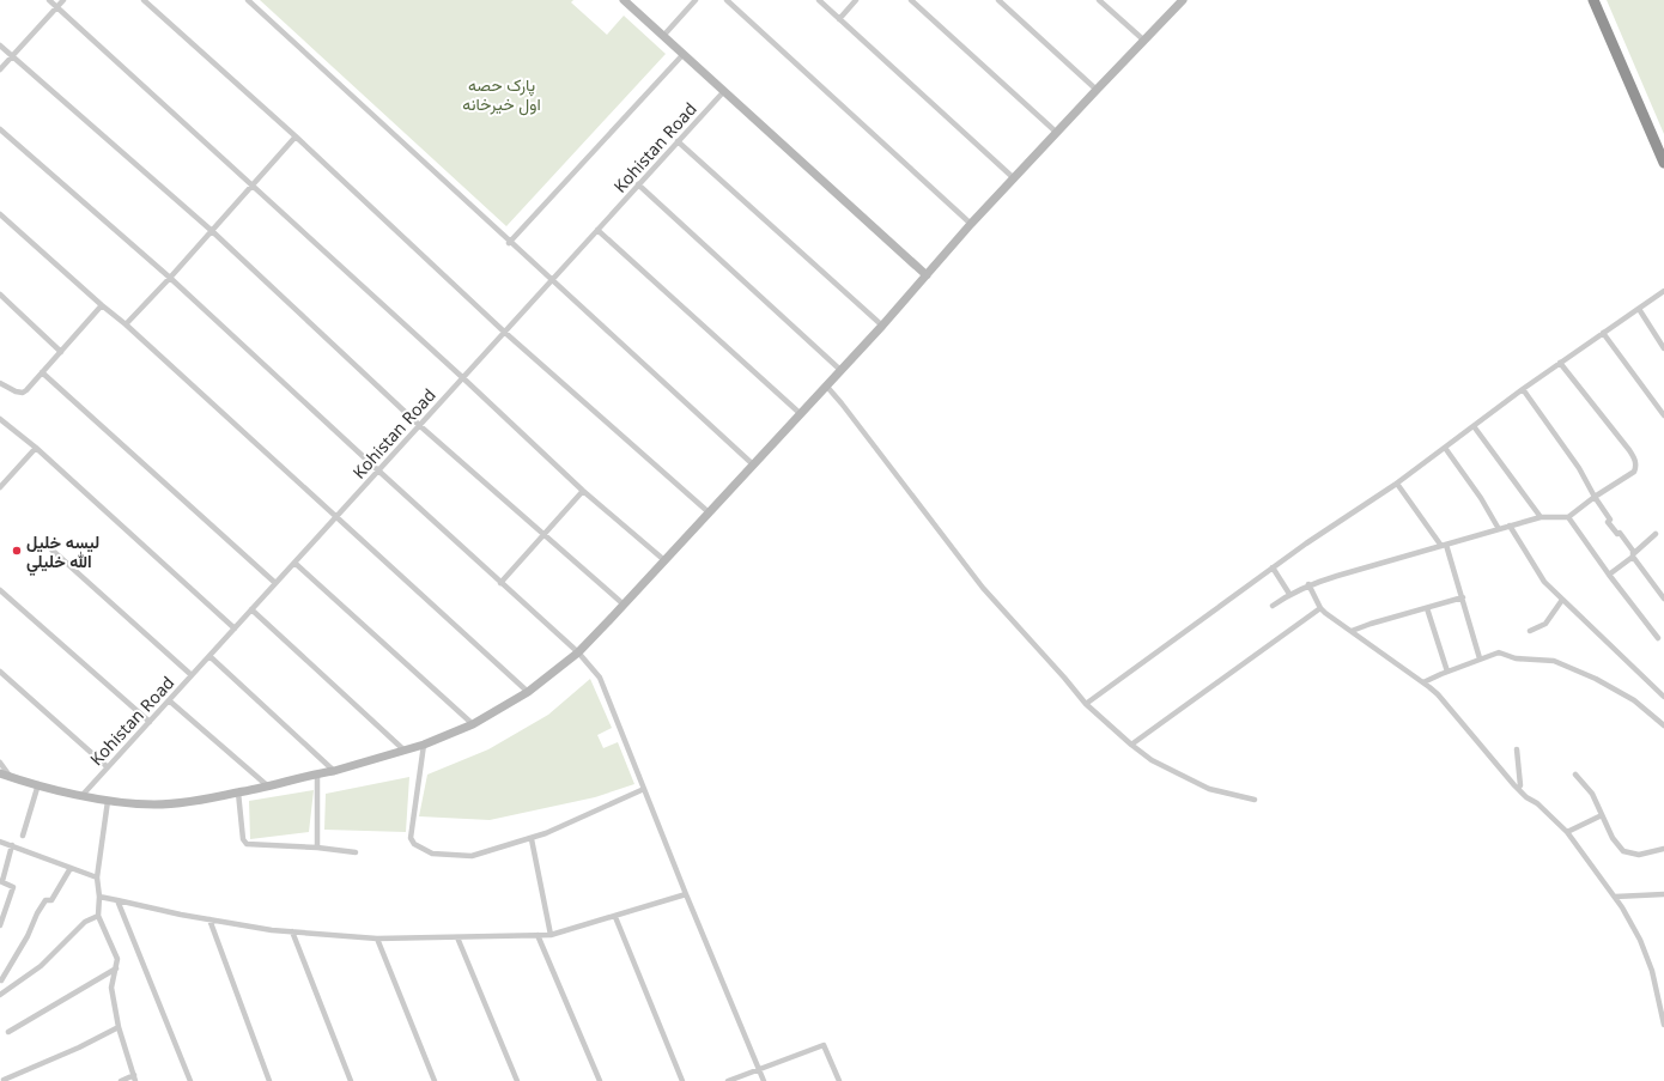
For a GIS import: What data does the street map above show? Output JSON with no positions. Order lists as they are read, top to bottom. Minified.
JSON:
{"streets":{"street":["Kohistan Road"]},"parks":["پارک حصه اول خیرخانه"],"places":["ليسه خليل الله خليلي"]}
